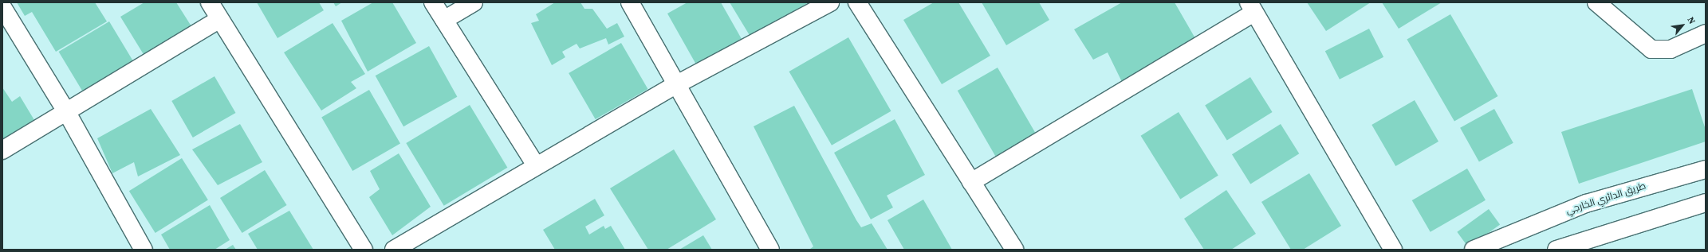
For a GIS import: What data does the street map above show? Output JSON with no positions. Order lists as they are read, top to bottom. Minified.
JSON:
{"streets":{"street":["طريق الدائري الخارجي"]},"north":"top right"}
